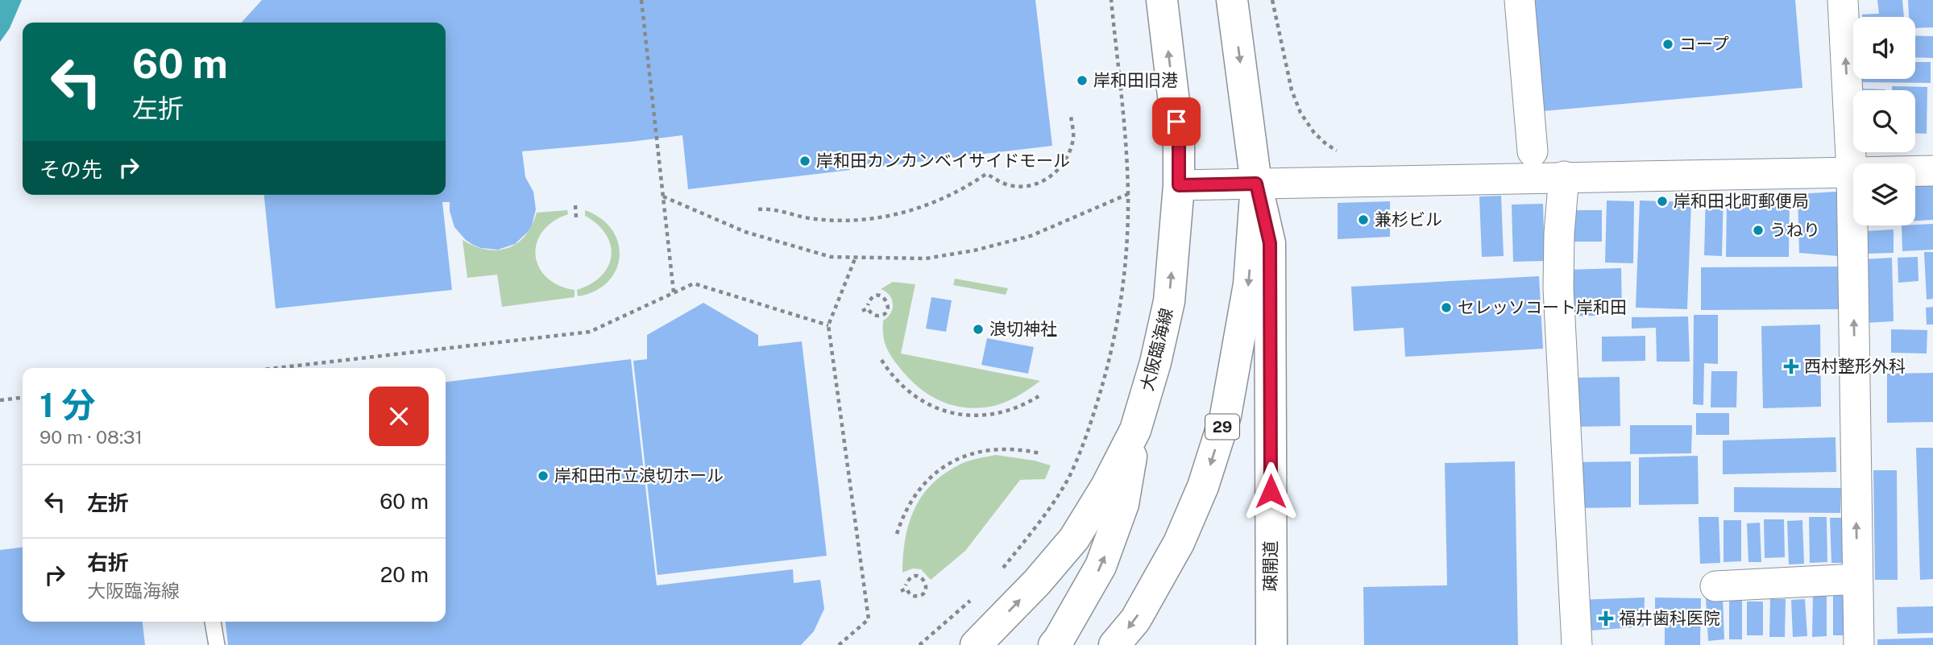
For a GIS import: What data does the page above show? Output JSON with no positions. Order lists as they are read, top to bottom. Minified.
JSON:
{"streets":{"main road":["大阪臨海線","29","疎開道"]},"crossings":[["29","疎開道"]],"places":{"other":["コープ","岸和田旧港","岸和田カンカンベイサイドモール","岸和田北町郵便局","兼杉ビル","うねり","セレッソコート岸和田","浪切神社","岸和田市立浪切ホール"],"health":["西村整形外科","福井歯科医院"]},"page":{"turn":["60 m","左折"],"then":"その先","heading":["1 分","90 m · 08:31"],"list":[{"name":"左折","value":"60 m"},{"name":"右折","note":"大阪臨海線","value":"20 m"}]}}
